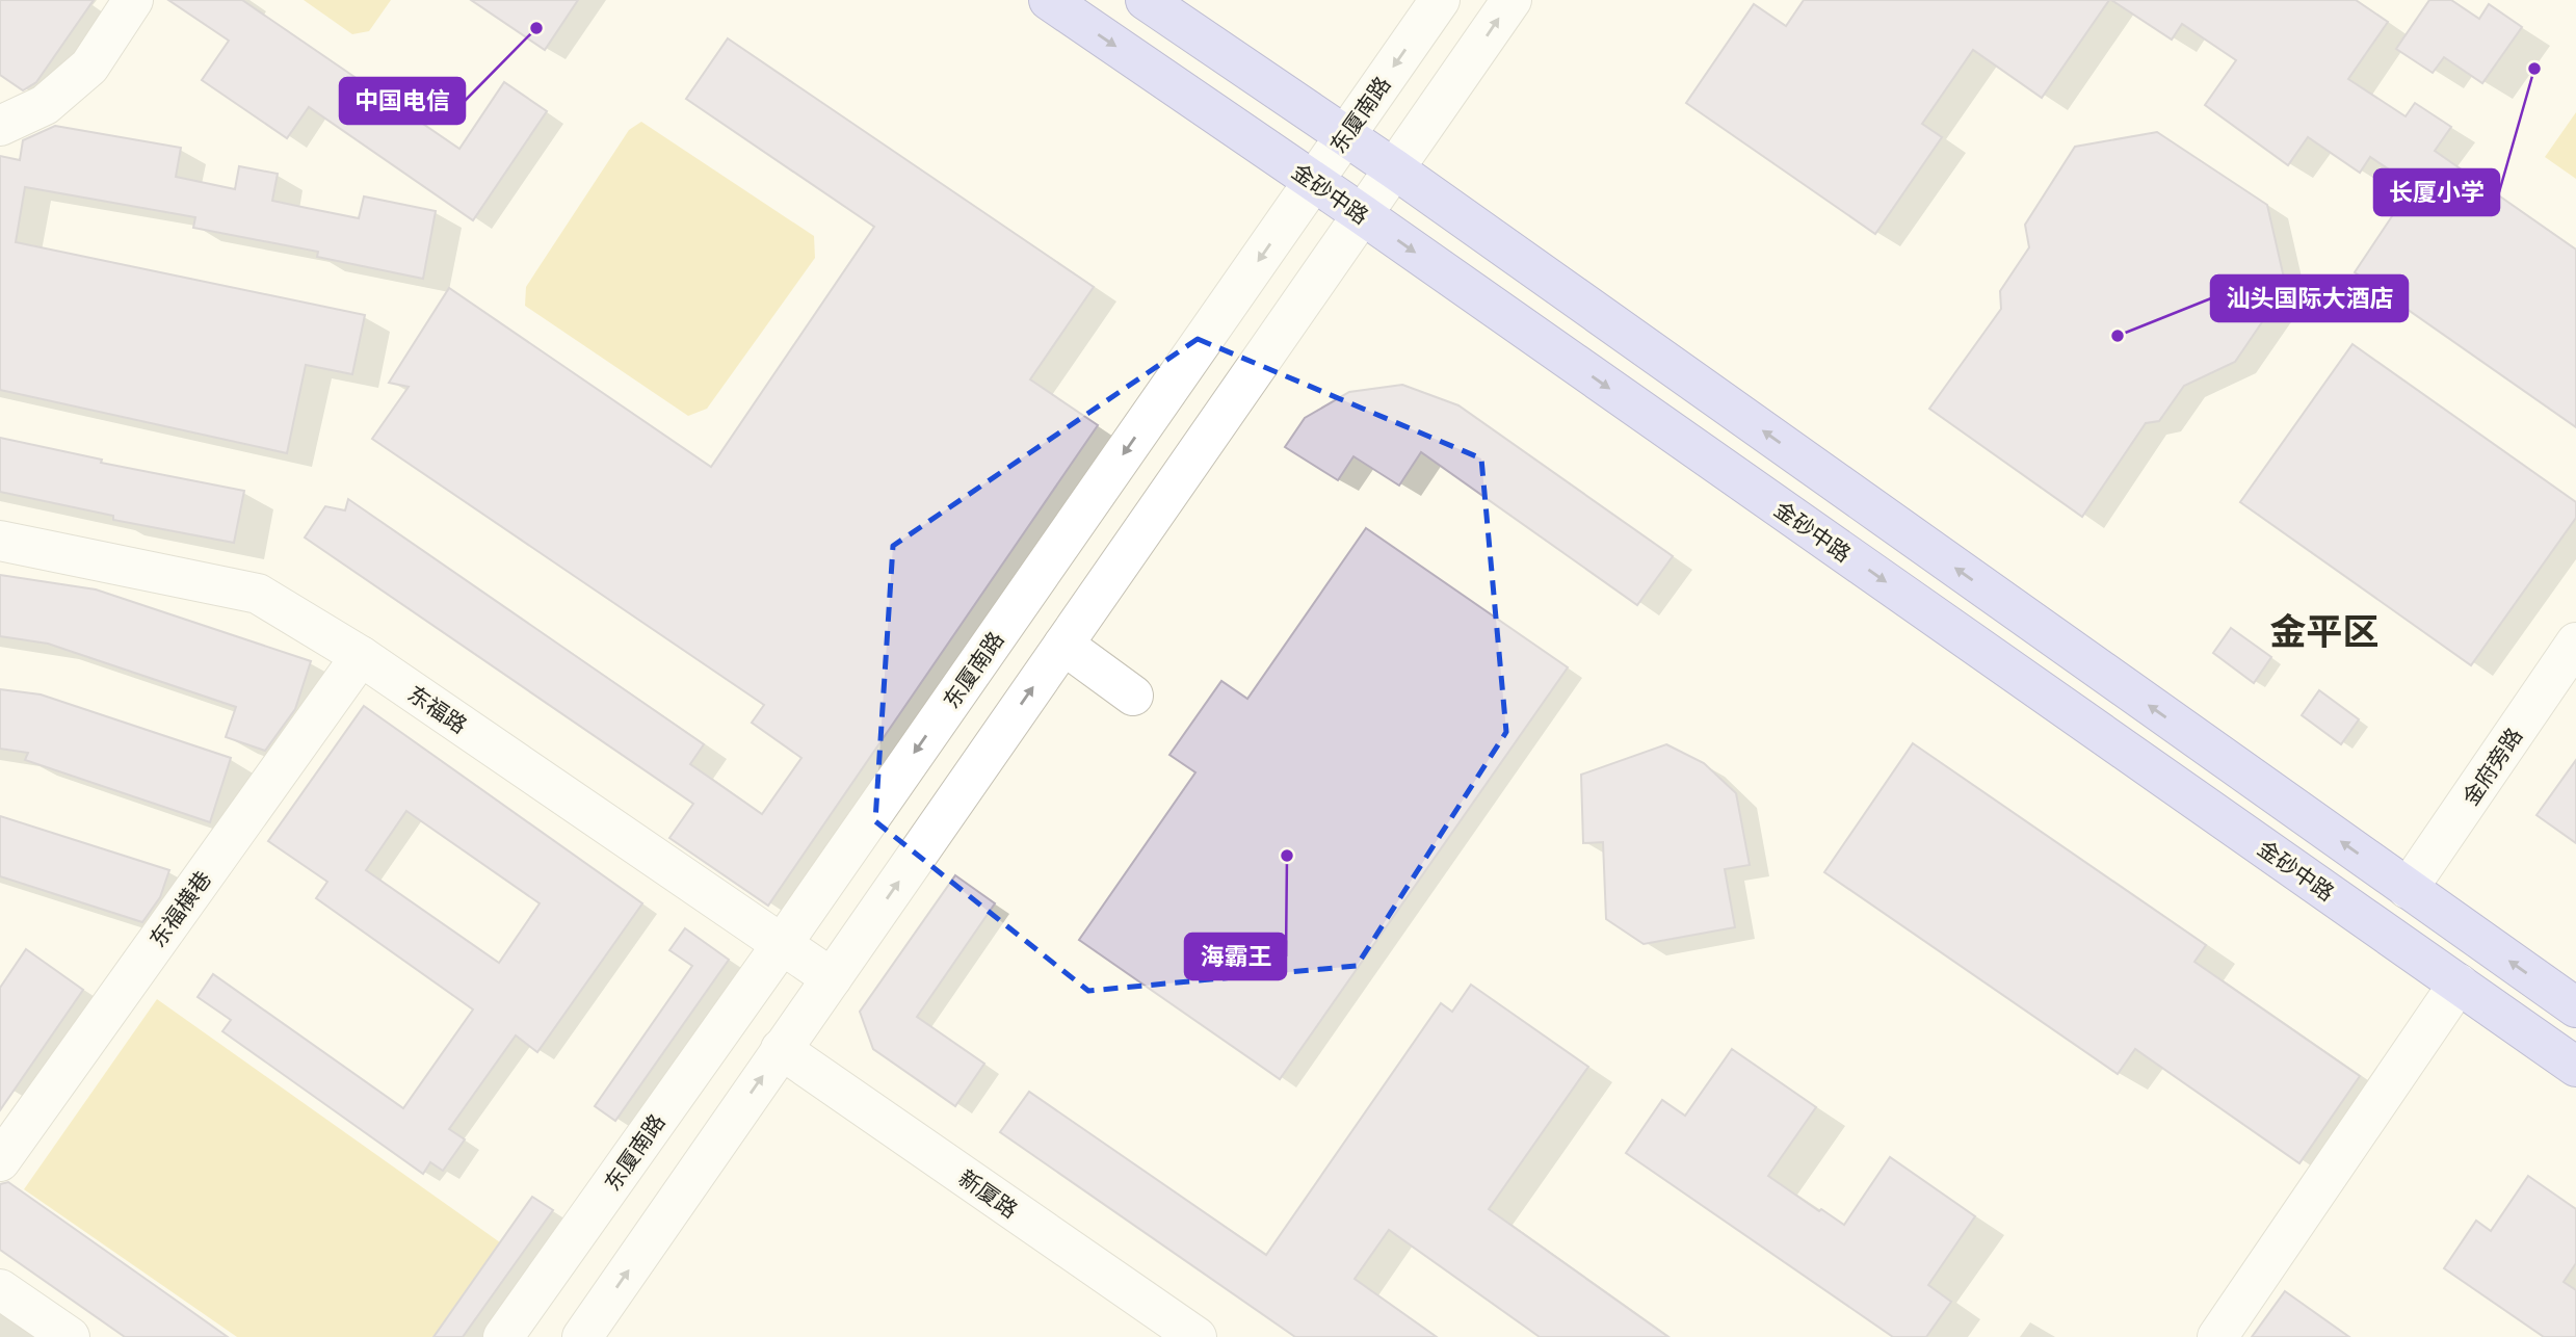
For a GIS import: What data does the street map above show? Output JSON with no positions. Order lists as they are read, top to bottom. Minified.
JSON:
{"streets":{"main road":["金砂中路"],"street":["东厦南路","东福路","金府旁路","东福横巷","新厦路"]},"crossings":[["东厦南路","金砂中路"],["东厦南路","东福路"],["东福路","东福横巷"]],"districts":["金平区"],"places":["中国电信","长厦小学","汕头国际大酒店","海霸王"]}
